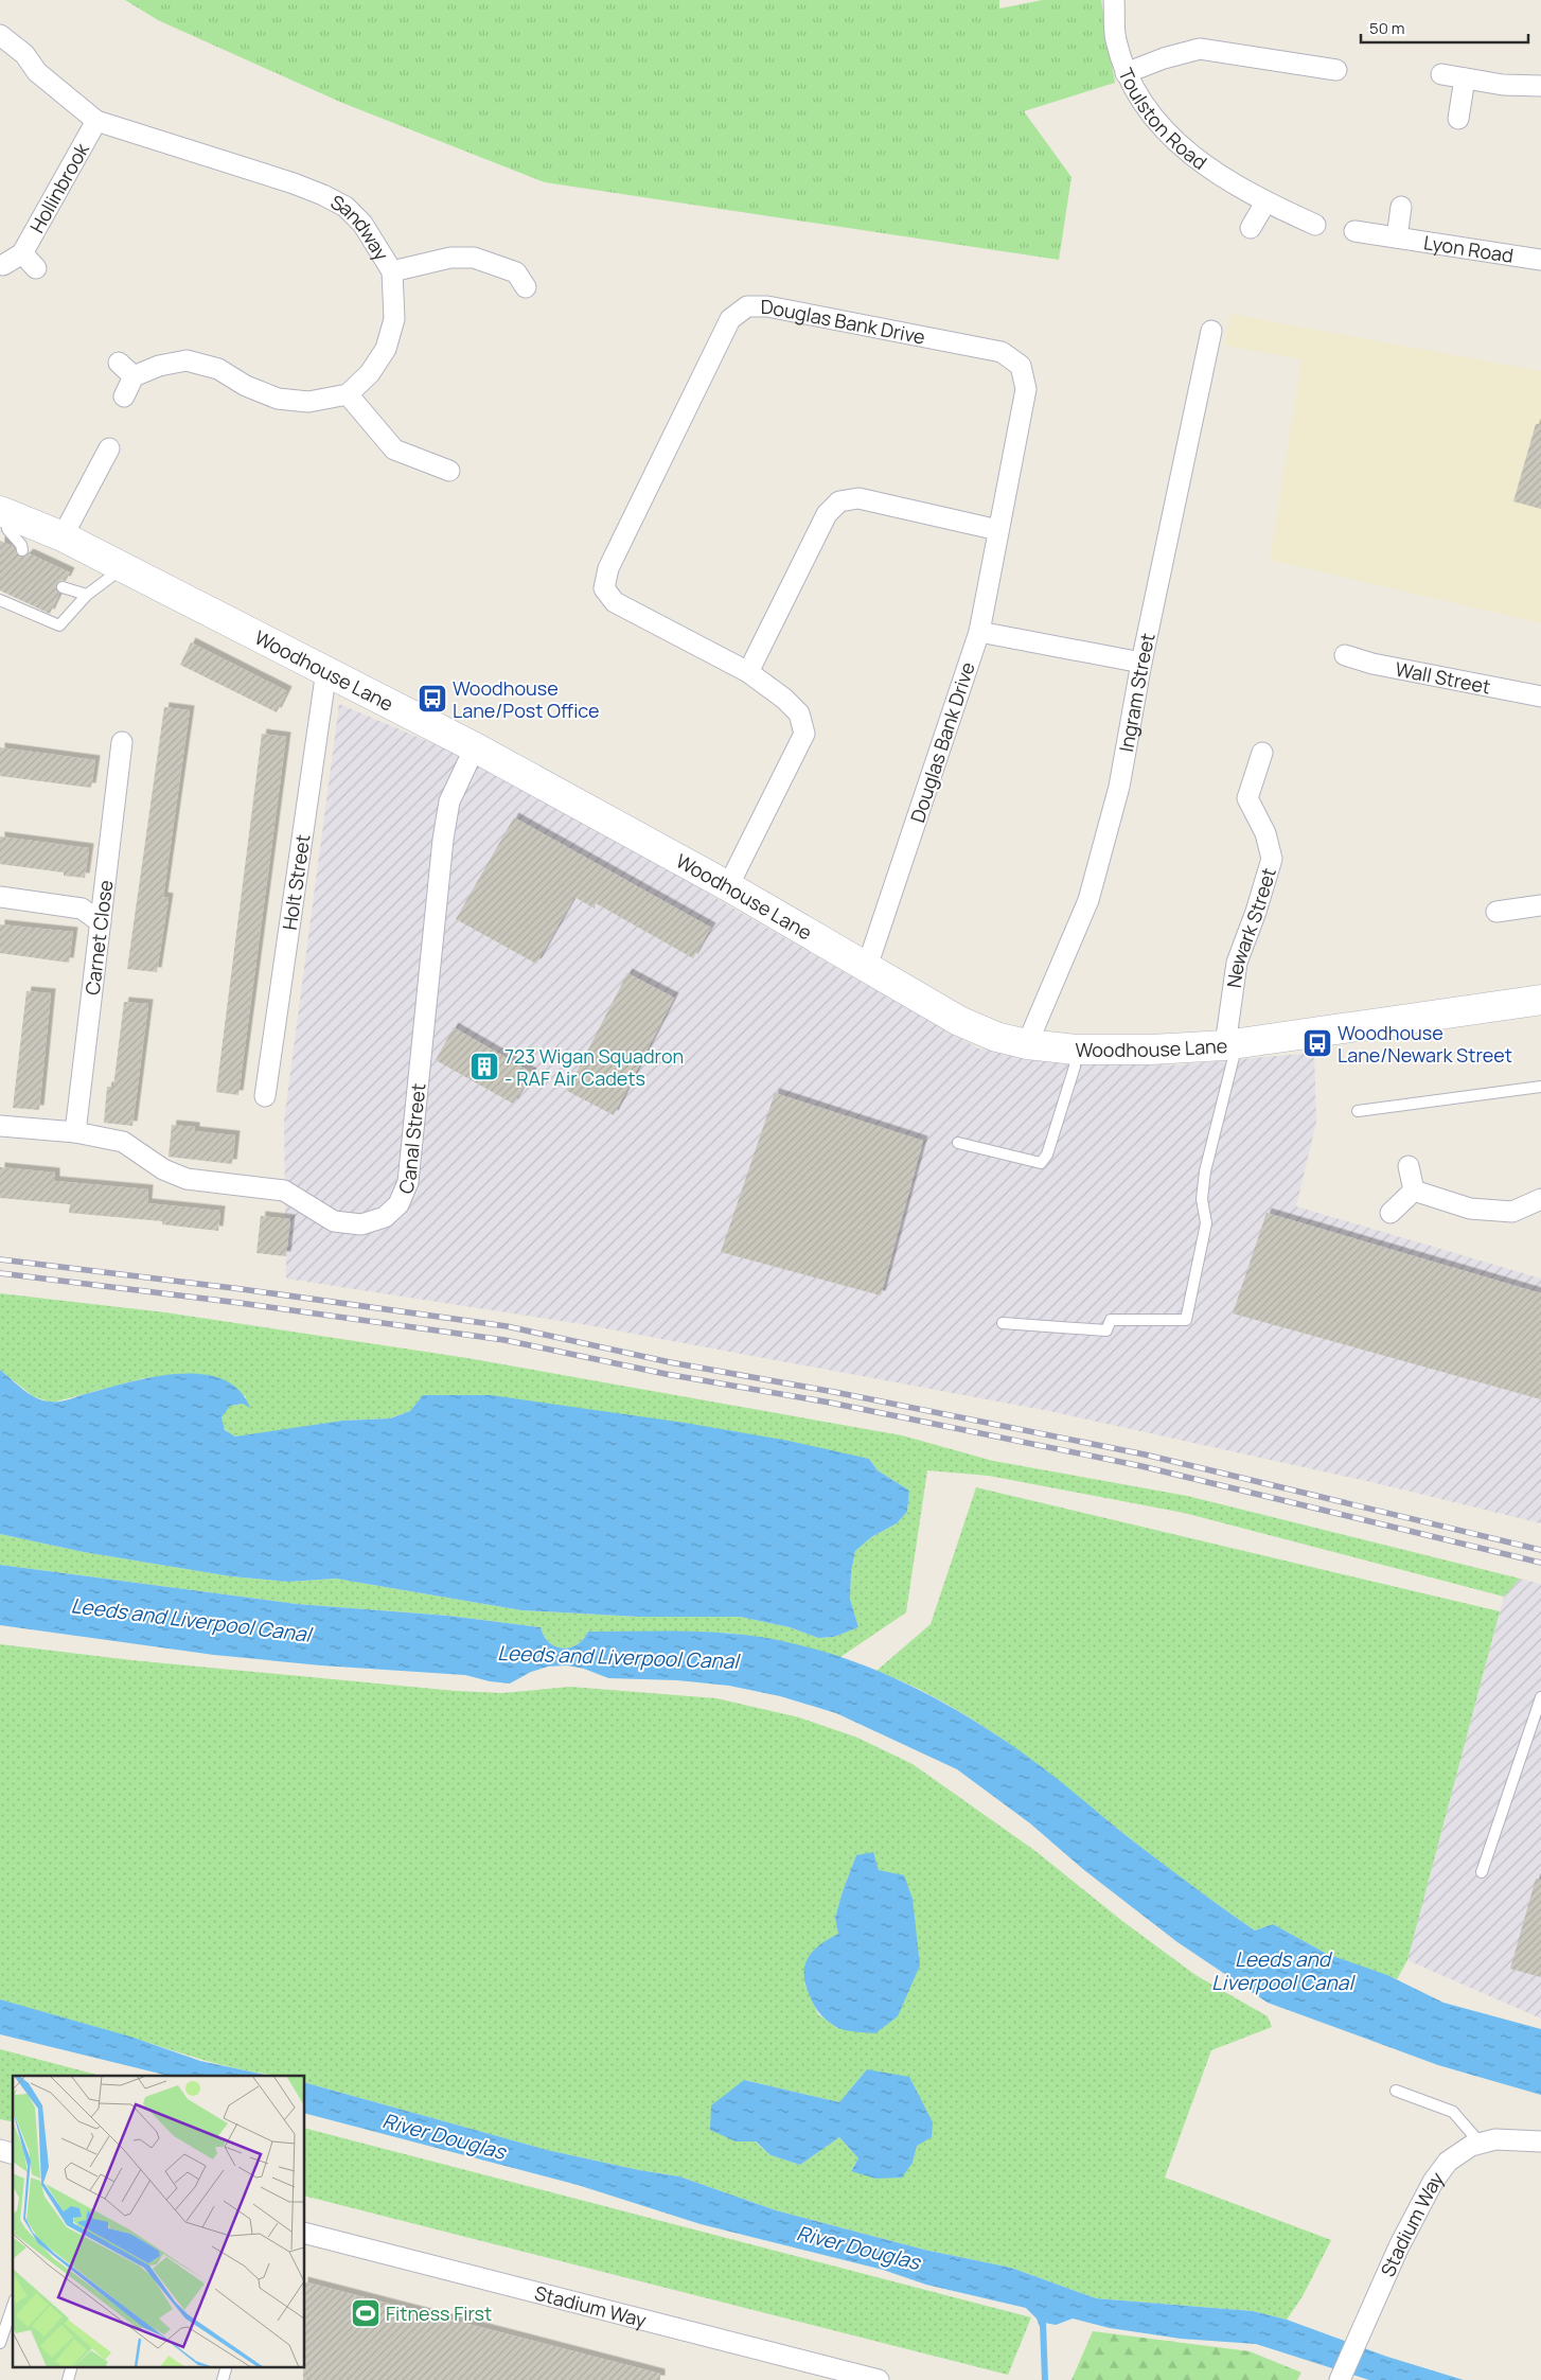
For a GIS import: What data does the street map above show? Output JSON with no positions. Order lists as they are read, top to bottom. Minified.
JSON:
{"streets":{"main road":["Woodhouse Lane"],"street":["Toulston Road","Hollinbrook","Sandway","Lyon Road","Douglas Bank Drive","Wall Street","Ingram Street","Holt Street","Newark Street","Carnet Close","Canal Street","Stadium Way"]},"crossings":[["Hollinbrook","Sandway"],["Douglas Bank Drive","Woodhouse Lane"],["Woodhouse Lane","Ingram Street"],["Woodhouse Lane","Holt Street"],["Woodhouse Lane","Newark Street"],["Woodhouse Lane","Canal Street"],["Carnet Close","Canal Street"]],"water":["Leeds and Liverpool Canal","River Douglas"],"places":{"bus stop":["Woodhouse Lane/Post Office","Woodhouse Lane/Newark Street"],"building":["723 Wigan Squadron - RAF Air Cadets"],"sports":["Fitness First"]},"scale_bar":"50 m"}
